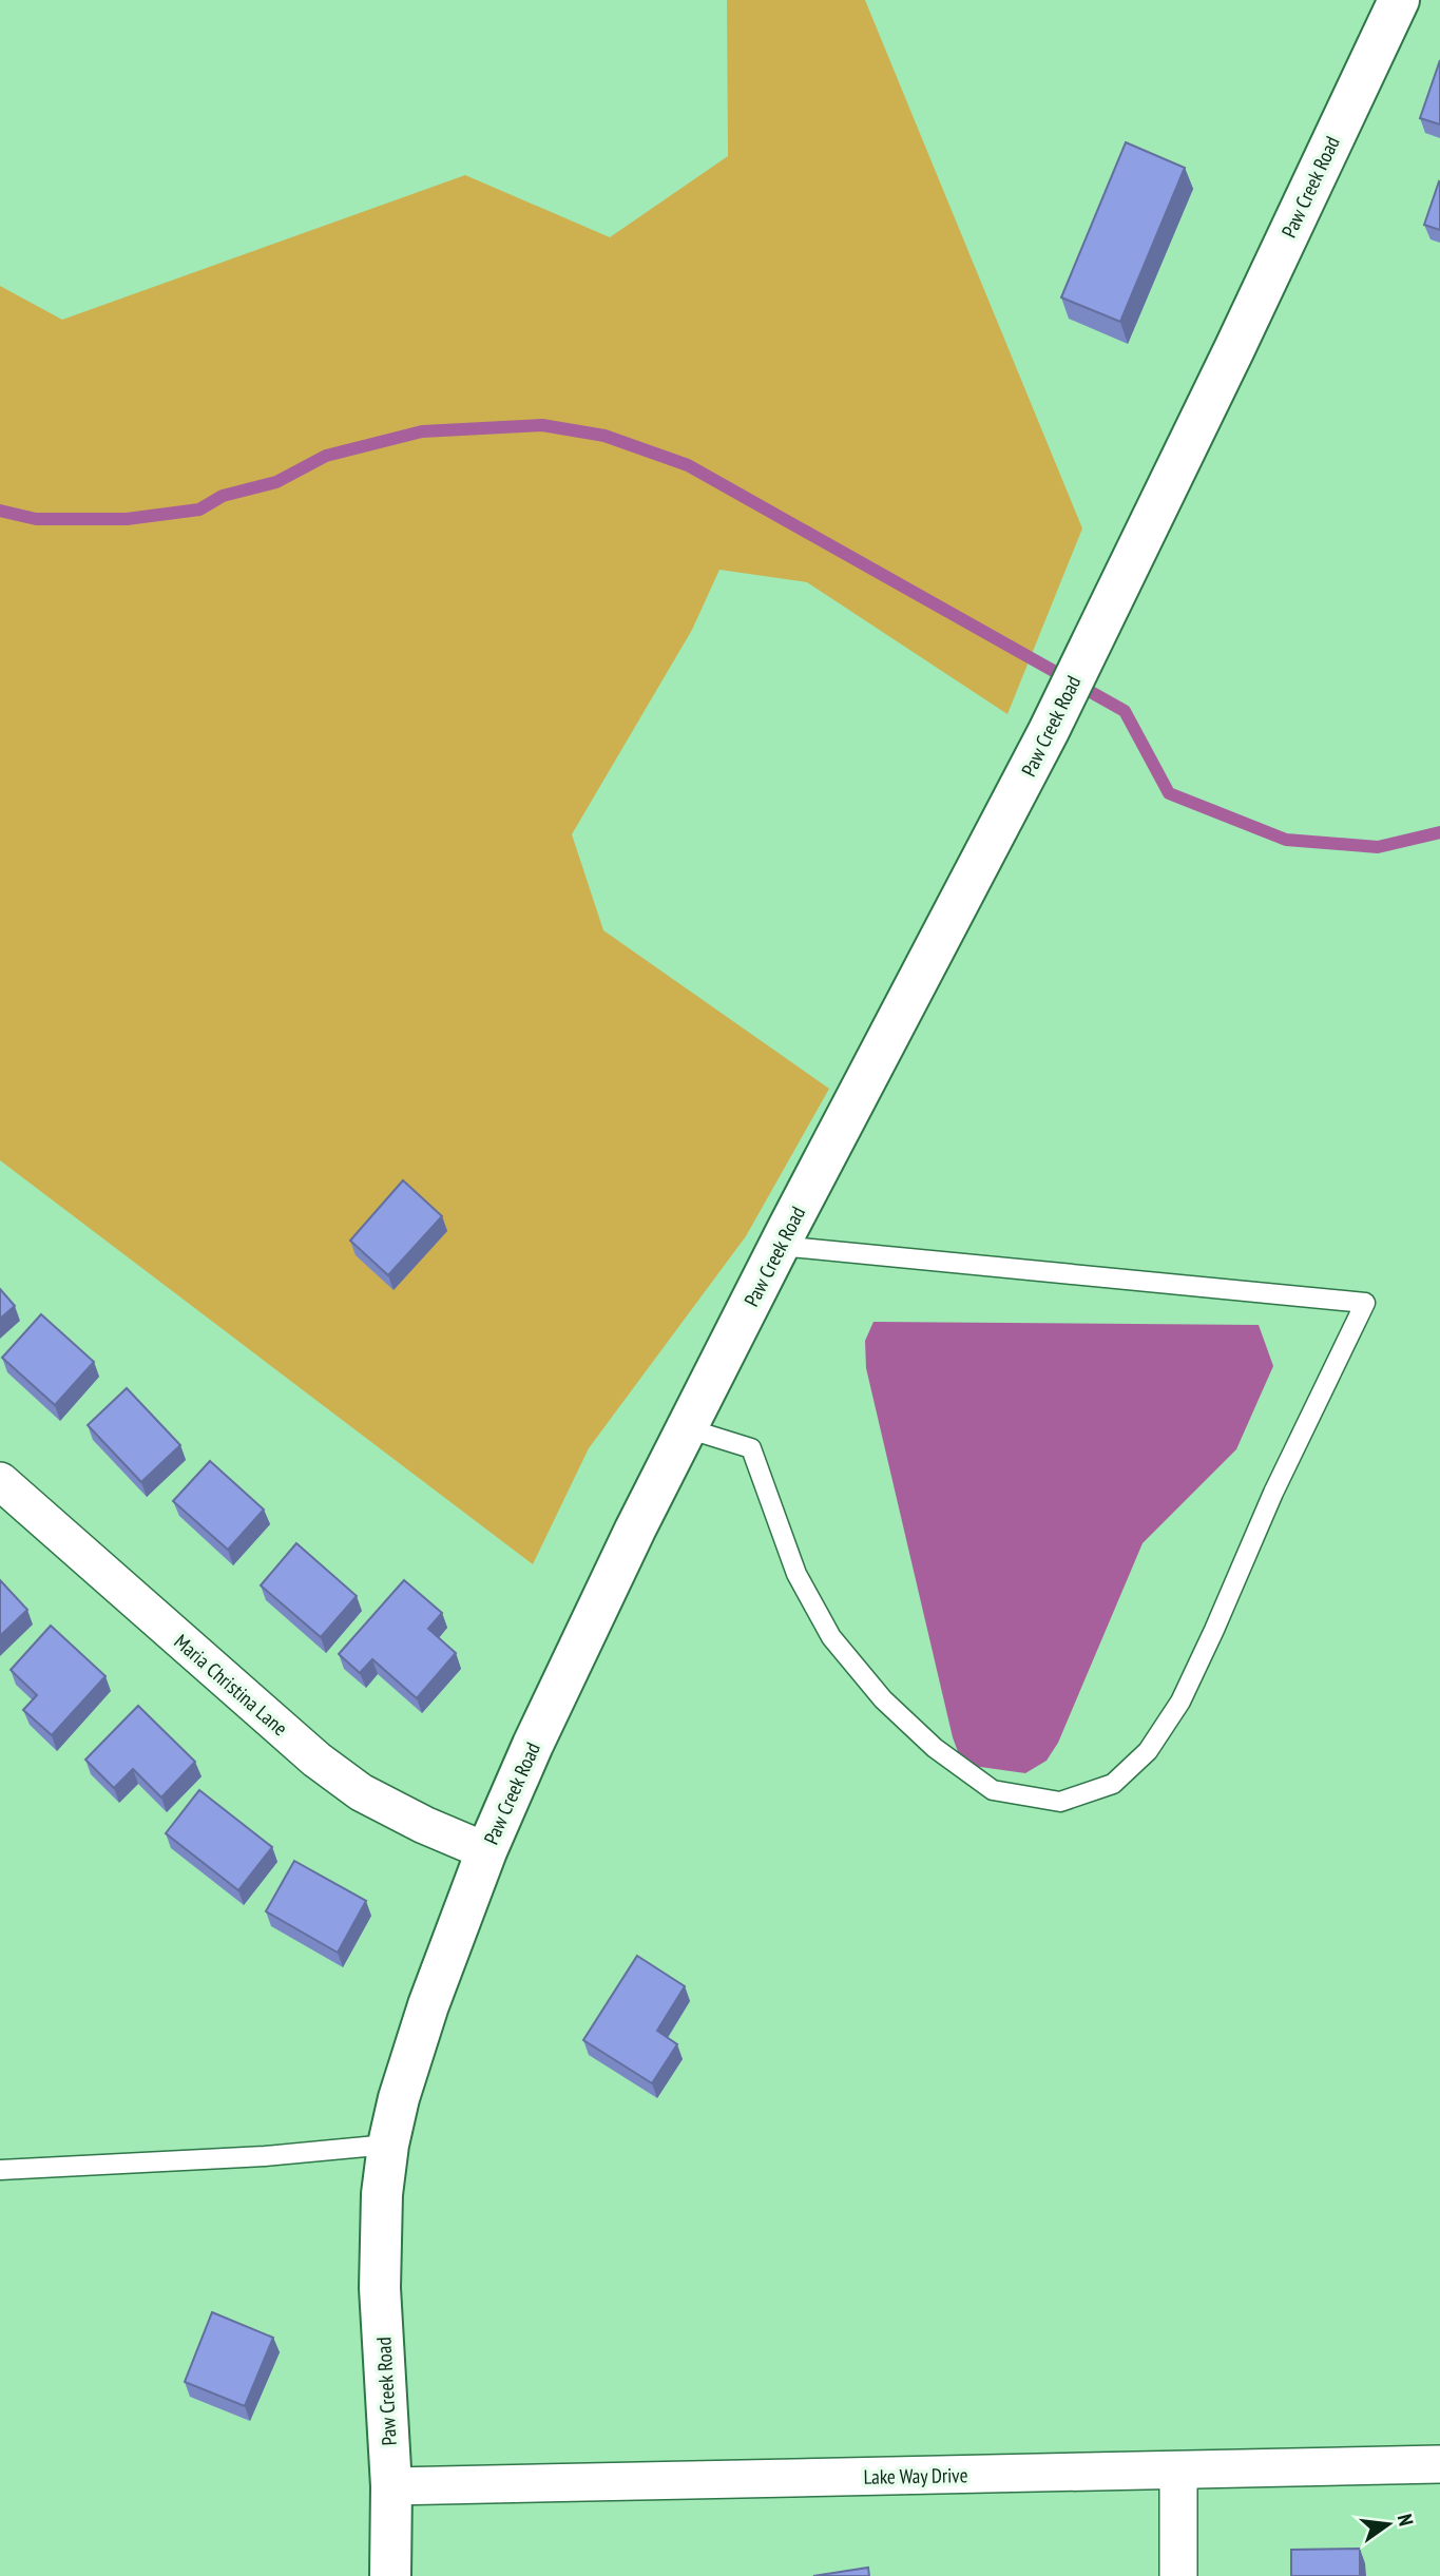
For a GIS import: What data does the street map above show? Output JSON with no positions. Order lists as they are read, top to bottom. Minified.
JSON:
{"streets":{"street":["Paw Creek Road","Maria Christina Lane","Lake Way Drive"]},"crossings":[["Paw Creek Road","Maria Christina Lane"],["Paw Creek Road","Lake Way Drive"]],"north":"right"}
